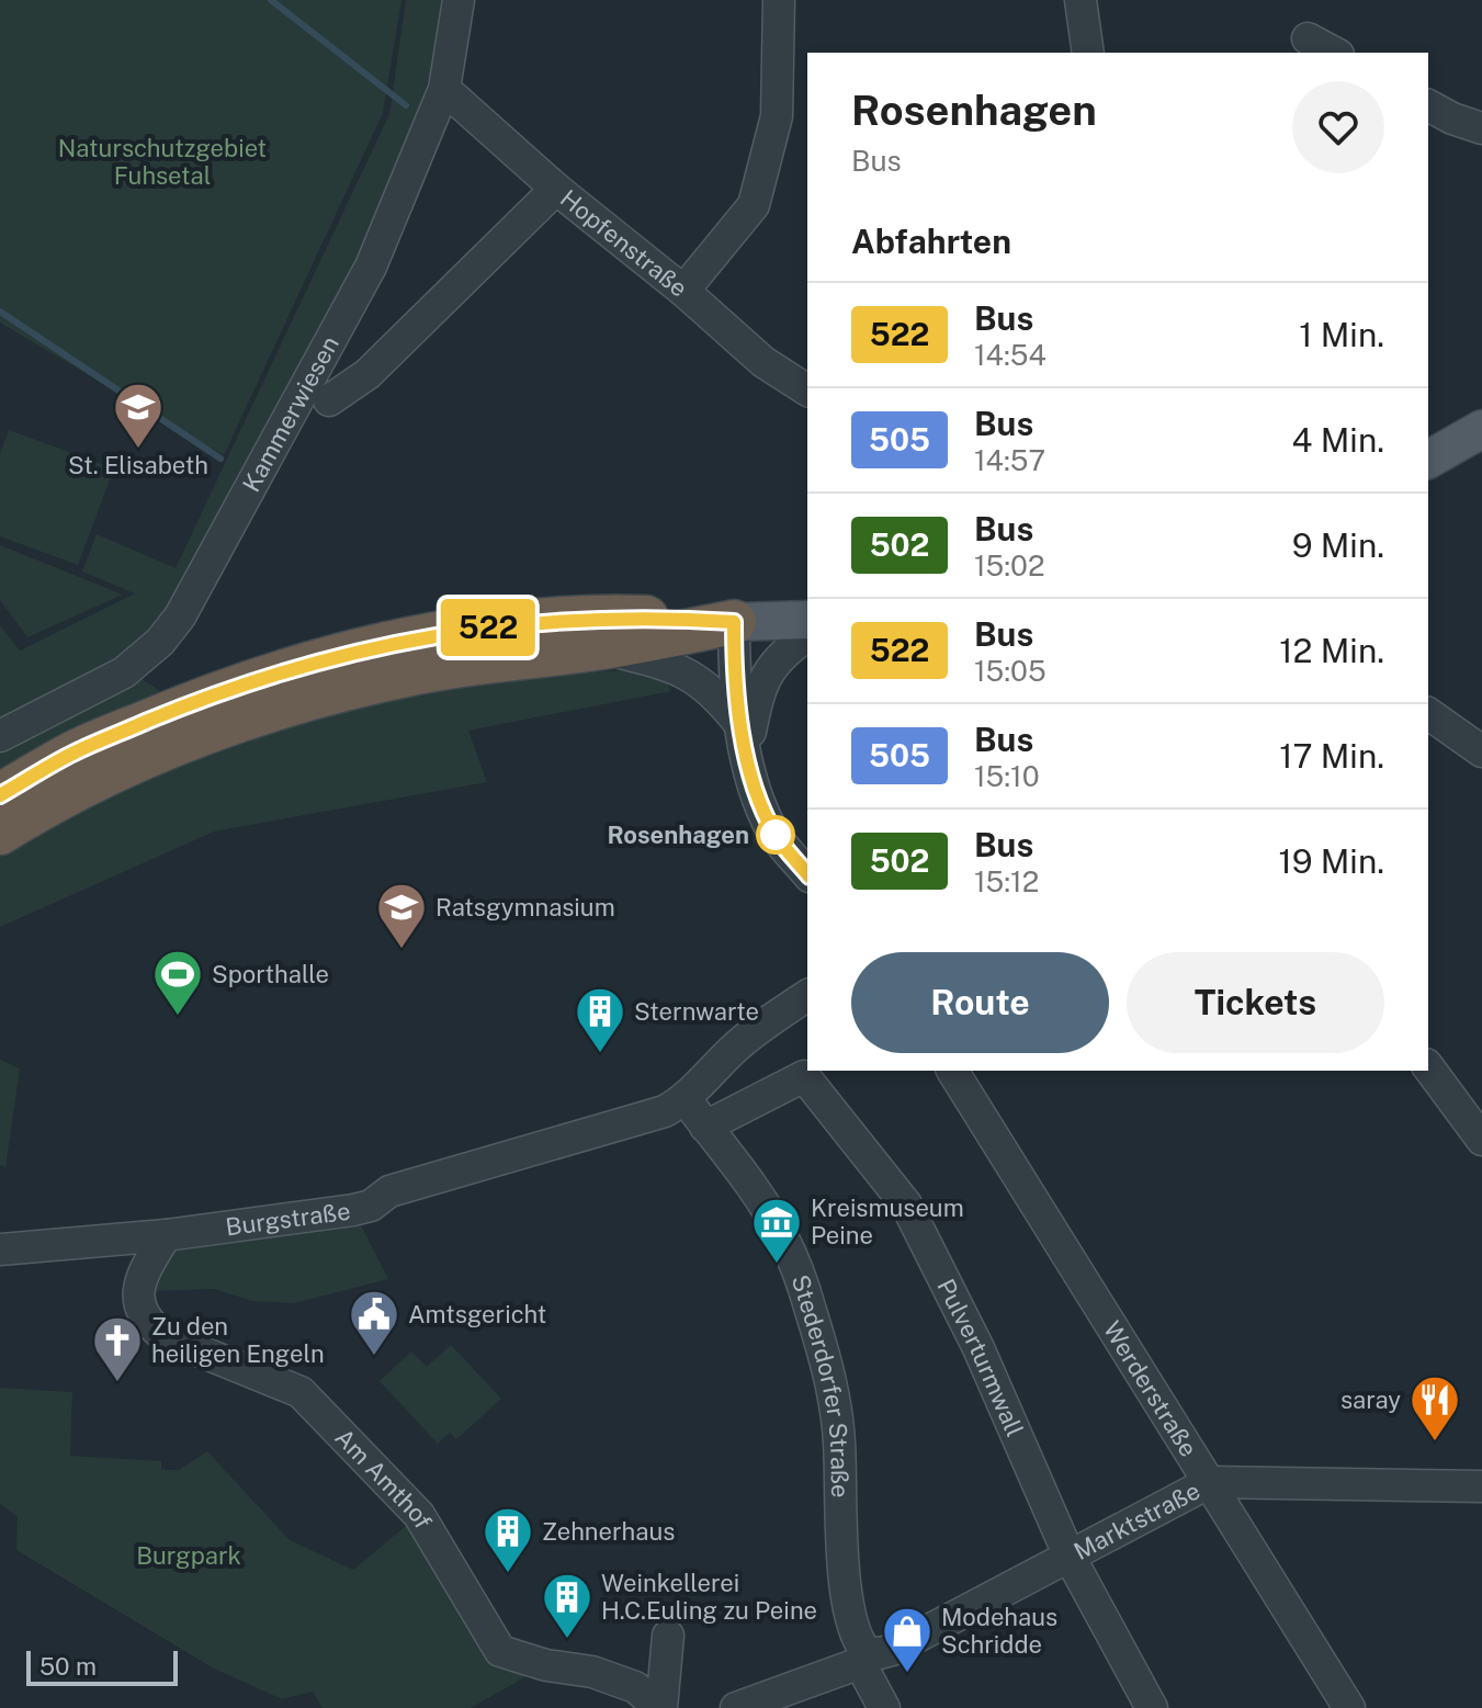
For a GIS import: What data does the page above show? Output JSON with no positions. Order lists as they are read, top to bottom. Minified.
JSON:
{"streets":{"street":["Hopfenstraße","Kammerwiesen","Burgstraße","Pulverturmwall","Stederdorfer Straße","Werderstraße","Am Amthof","Marktstraße"]},"crossings":[["Hopfenstraße","Kammerwiesen"],["Burgstraße","Stederdorfer Straße"],["Burgstraße","Am Amthof"],["Pulverturmwall","Stederdorfer Straße"],["Pulverturmwall","Marktstraße"],["Stederdorfer Straße","Marktstraße"],["Werderstraße","Marktstraße"]],"parks":["Naturschutzgebiet Fuhsetal","Burgpark"],"places":{"school or university":["St. Elisabeth","Ratsgymnasium"],"other":["Rosenhagen"],"sports":["Sporthalle"],"building":["Sternwarte","Zehnerhaus","Weinkellerei H.C.Euling zu Peine"],"museum":["Kreismuseum Peine"],"public building":["Amtsgericht"],"church":["Zu den heiligen Engeln"],"restaurant":["saray"],"shop":["Modehaus Schridde"]},"lines":["bus line 522"],"scale_bar":"50 m","page":{"on_map":"522","heading":[["Rosenhagen","Bus"],"Abfahrten"],"list":[{"mark":"522","name":"Bus","note":"14:54","value":"1 Min."},{"mark":"505","name":"Bus","note":"14:57","value":"4 Min."},{"mark":"502","name":"Bus","note":"15:02","value":"9 Min."},{"mark":"522","name":"Bus","note":"15:05","value":"12 Min."},{"mark":"505","name":"Bus","note":"15:10","value":"17 Min."},{"mark":"502","name":"Bus","note":"15:12","value":"19 Min."}],"buttons":["Route","Tickets"],"scale":"50 m"}}
